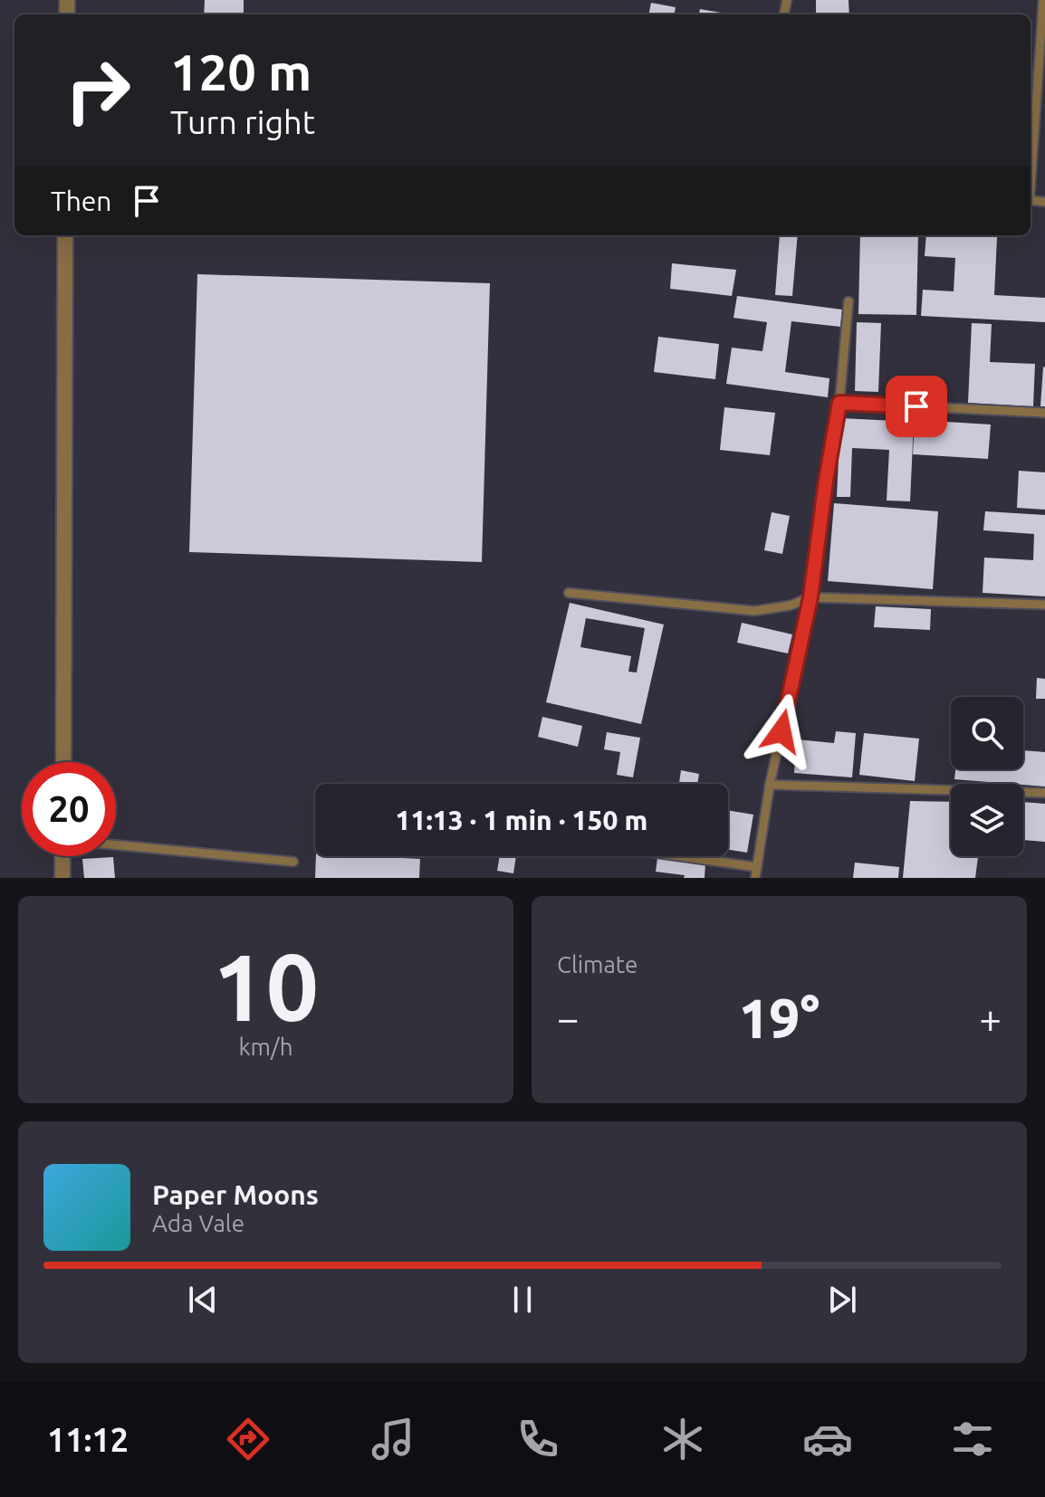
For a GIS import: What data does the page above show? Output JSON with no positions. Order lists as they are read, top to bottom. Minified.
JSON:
{"page":{"turn":["120 m","Turn right"],"then":"Then","limit":"20","trip":"11:13 · 1 min · 150 m","tile":[["10","km/h"],"Climate"],"heat":["−","19°","+"],"song":["Paper Moons","Ada Vale"],"tabs":"11:12"}}
